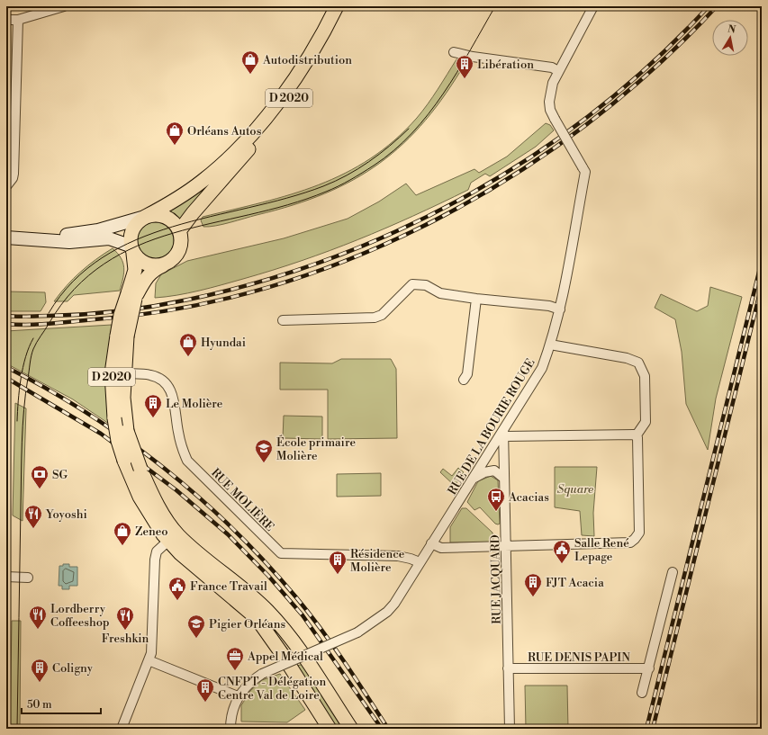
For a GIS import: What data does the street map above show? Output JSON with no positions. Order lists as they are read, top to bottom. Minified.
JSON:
{"streets":{"main road":["D 2020"],"street":["RUE DE LA BOURIE ROUGE","RUE MOLIÈRE","RUE JACQUARD","RUE DENIS PAPIN"]},"crossings":[["D 2020","RUE MOLIÈRE"],["RUE DE LA BOURIE ROUGE","RUE MOLIÈRE"],["RUE DE LA BOURIE ROUGE","RUE JACQUARD"],["RUE JACQUARD","RUE DENIS PAPIN"]],"parks":["Square"],"places":{"shop":["Autodistribution","Orléans Autos","Hyundai","Zeneo"],"building":["Libération","Le Molière","Résidence Molière","FJT Acacia","Coligny","CNFPT - Délégation Centre Val de Loire"],"school or university":["École primaire Molière","Pigier Orléans"],"bank":["SG"],"bus stop":["Acacias"],"restaurant":["Yoyoshi","Lordberry Coffeeshop","Freshkin"],"public building":["Salle René Lepage","France Travail"],"office":["Appel Médical"]},"scale_bar":"50 m","north":"top"}
